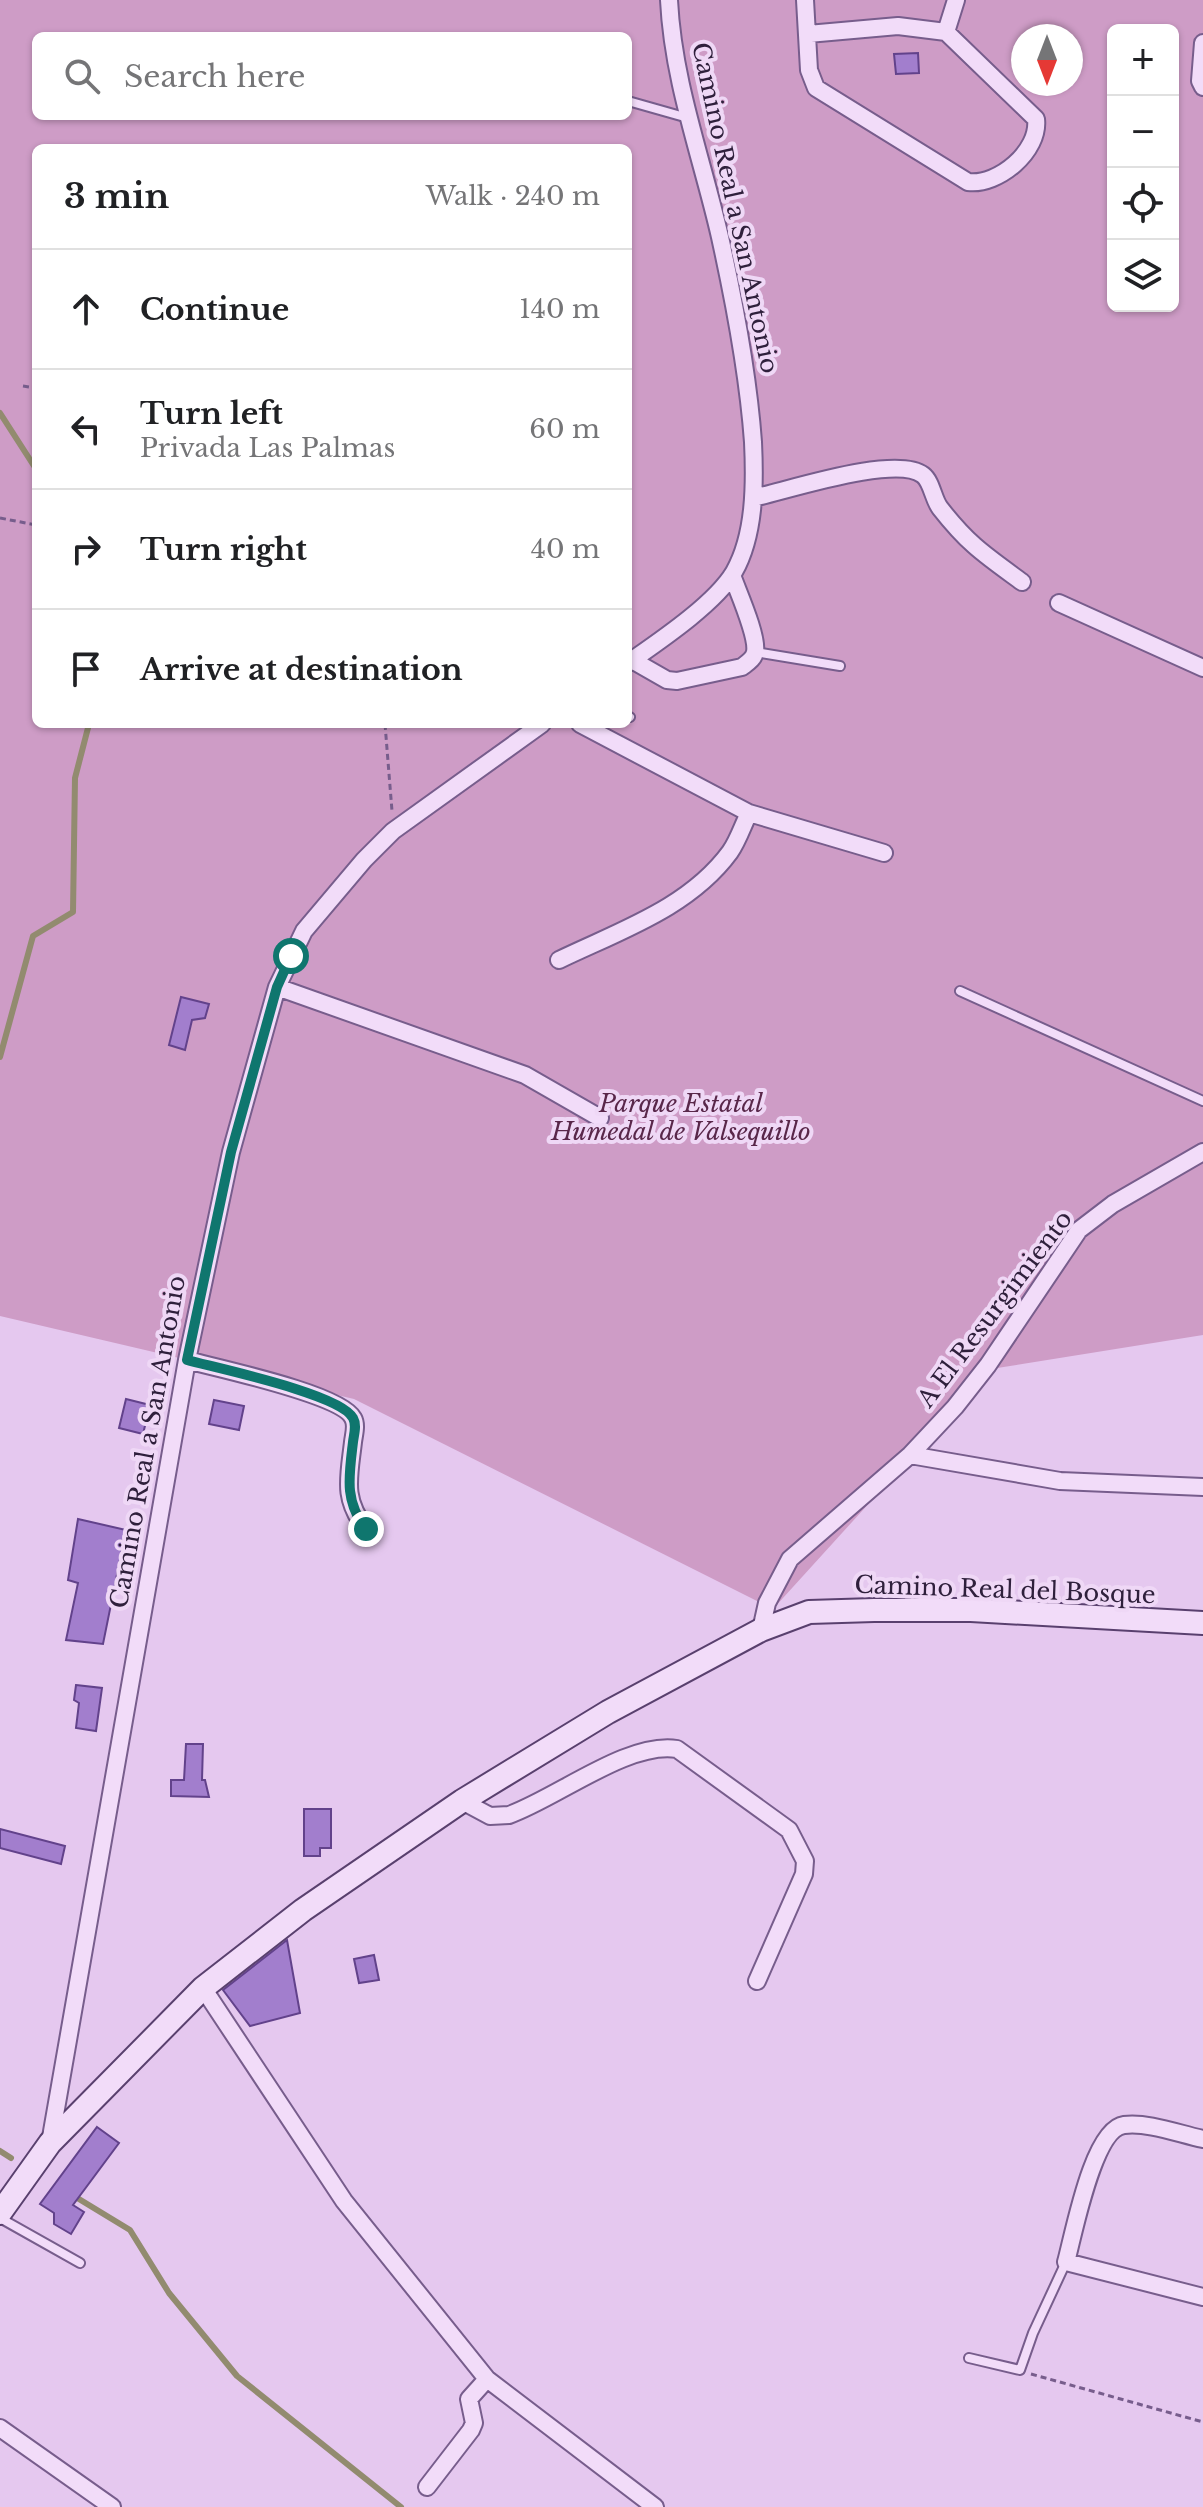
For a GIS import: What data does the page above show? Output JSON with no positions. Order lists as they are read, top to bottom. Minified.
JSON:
{"streets":{"street":["Camino Real a San Antonio","A El Resurgimiento","Camino Real del Bosque"]},"crossings":[["Camino Real a San Antonio","A El Resurgimiento"],["Camino Real a San Antonio","Camino Real del Bosque"],["A El Resurgimiento","Camino Real del Bosque"]],"parks":["Parque Estatal Humedal de Valsequillo"],"north":"bottom","page":{"map_buttons":["+","−"],"search":"Search here","heading":["3 min","Walk · 240 m"],"list":[["Continue","140 m"],["Turn left","Privada Las Palmas","60 m"],["Turn right","40 m"],"Arrive at destination"]}}
